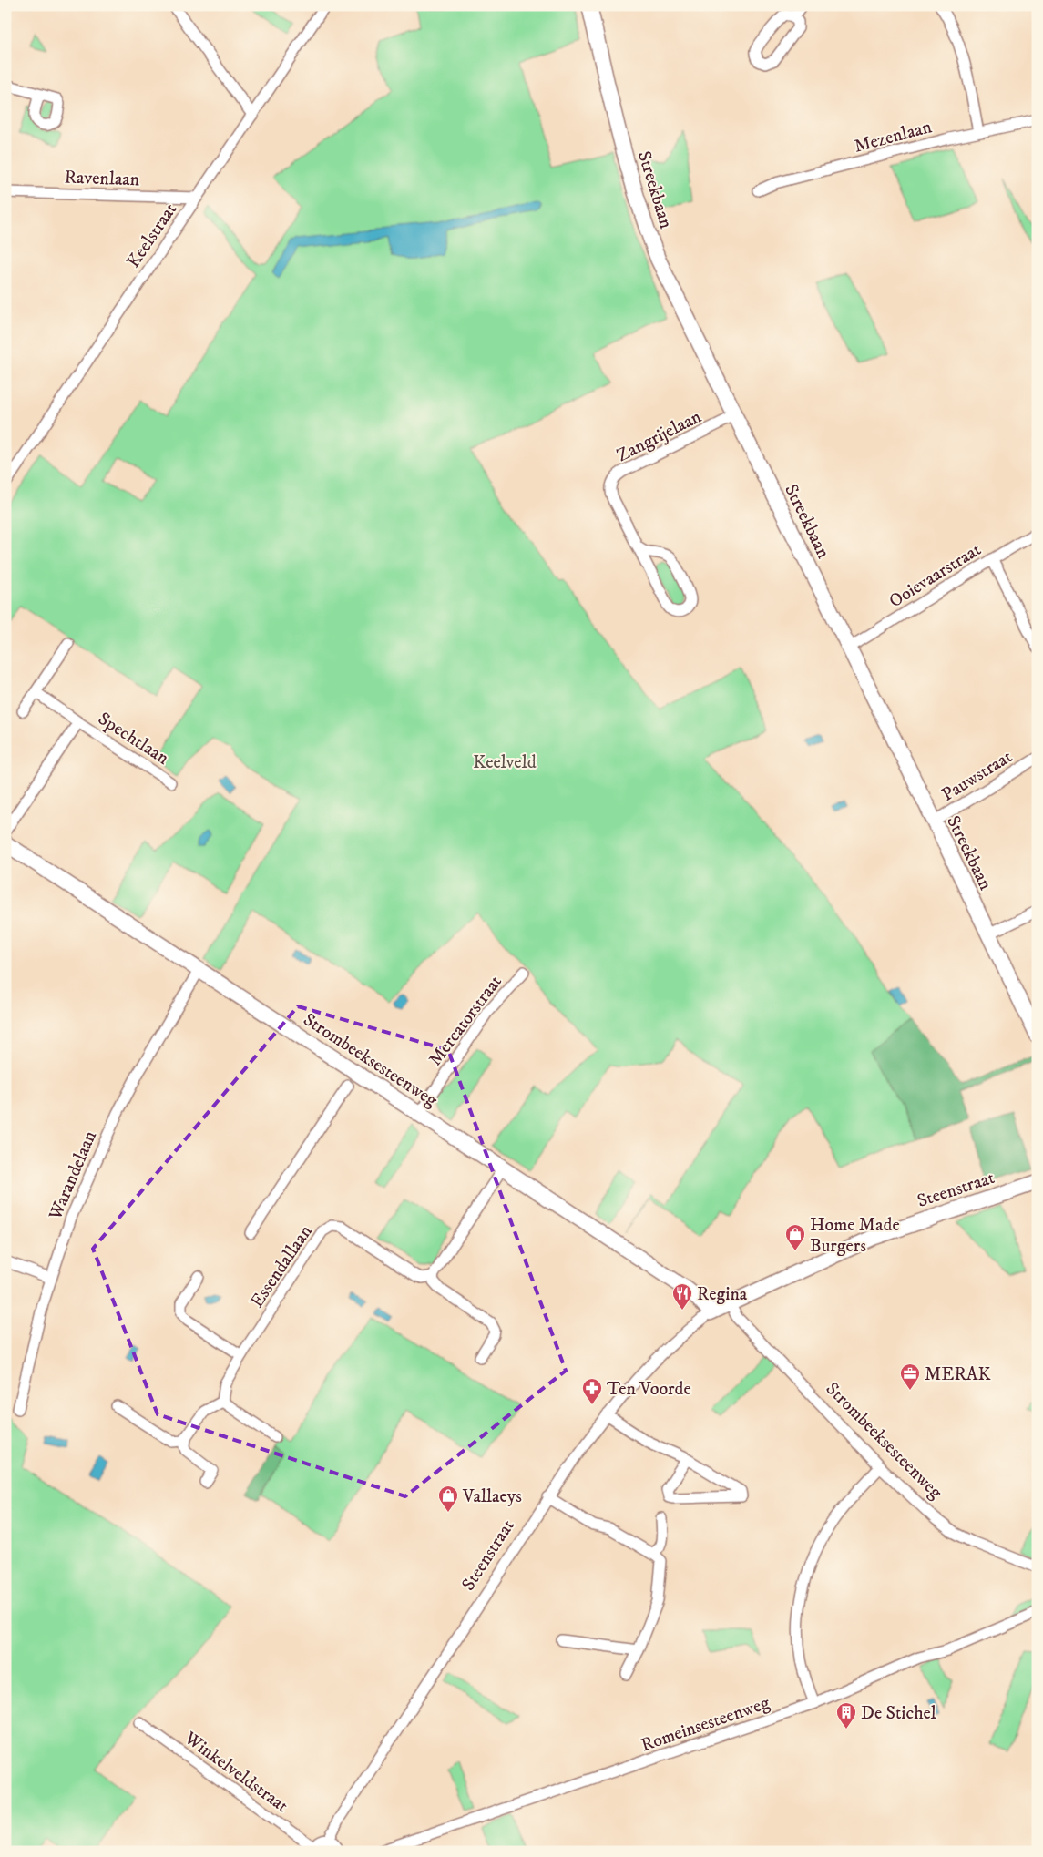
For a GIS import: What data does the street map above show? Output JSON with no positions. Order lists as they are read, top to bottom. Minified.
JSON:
{"streets":{"street":["Mezenlaan","Ravenlaan","Streekbaan","Keelstraat","Zangrijelaan","Ooievaarstraat","Spechtlaan","Pauwstraat","Mercatorstraat","Strombeeksesteenweg","Warandelaan","Steenstraat","Essendallaan","Romeinsesteenweg","Winkelveldstraat"]},"crossings":[["Ravenlaan","Keelstraat"],["Streekbaan","Zangrijelaan"],["Streekbaan","Ooievaarstraat"],["Streekbaan","Pauwstraat"],["Mercatorstraat","Strombeeksesteenweg"],["Strombeeksesteenweg","Warandelaan"],["Strombeeksesteenweg","Steenstraat"]],"parks":["Keelveld"],"places":{"shop":["Home Made Burgers","Vallaeys"],"restaurant":["Regina"],"office":["MERAK"],"pharmacy":["Ten Voorde"],"building":["De Stichel"]}}
